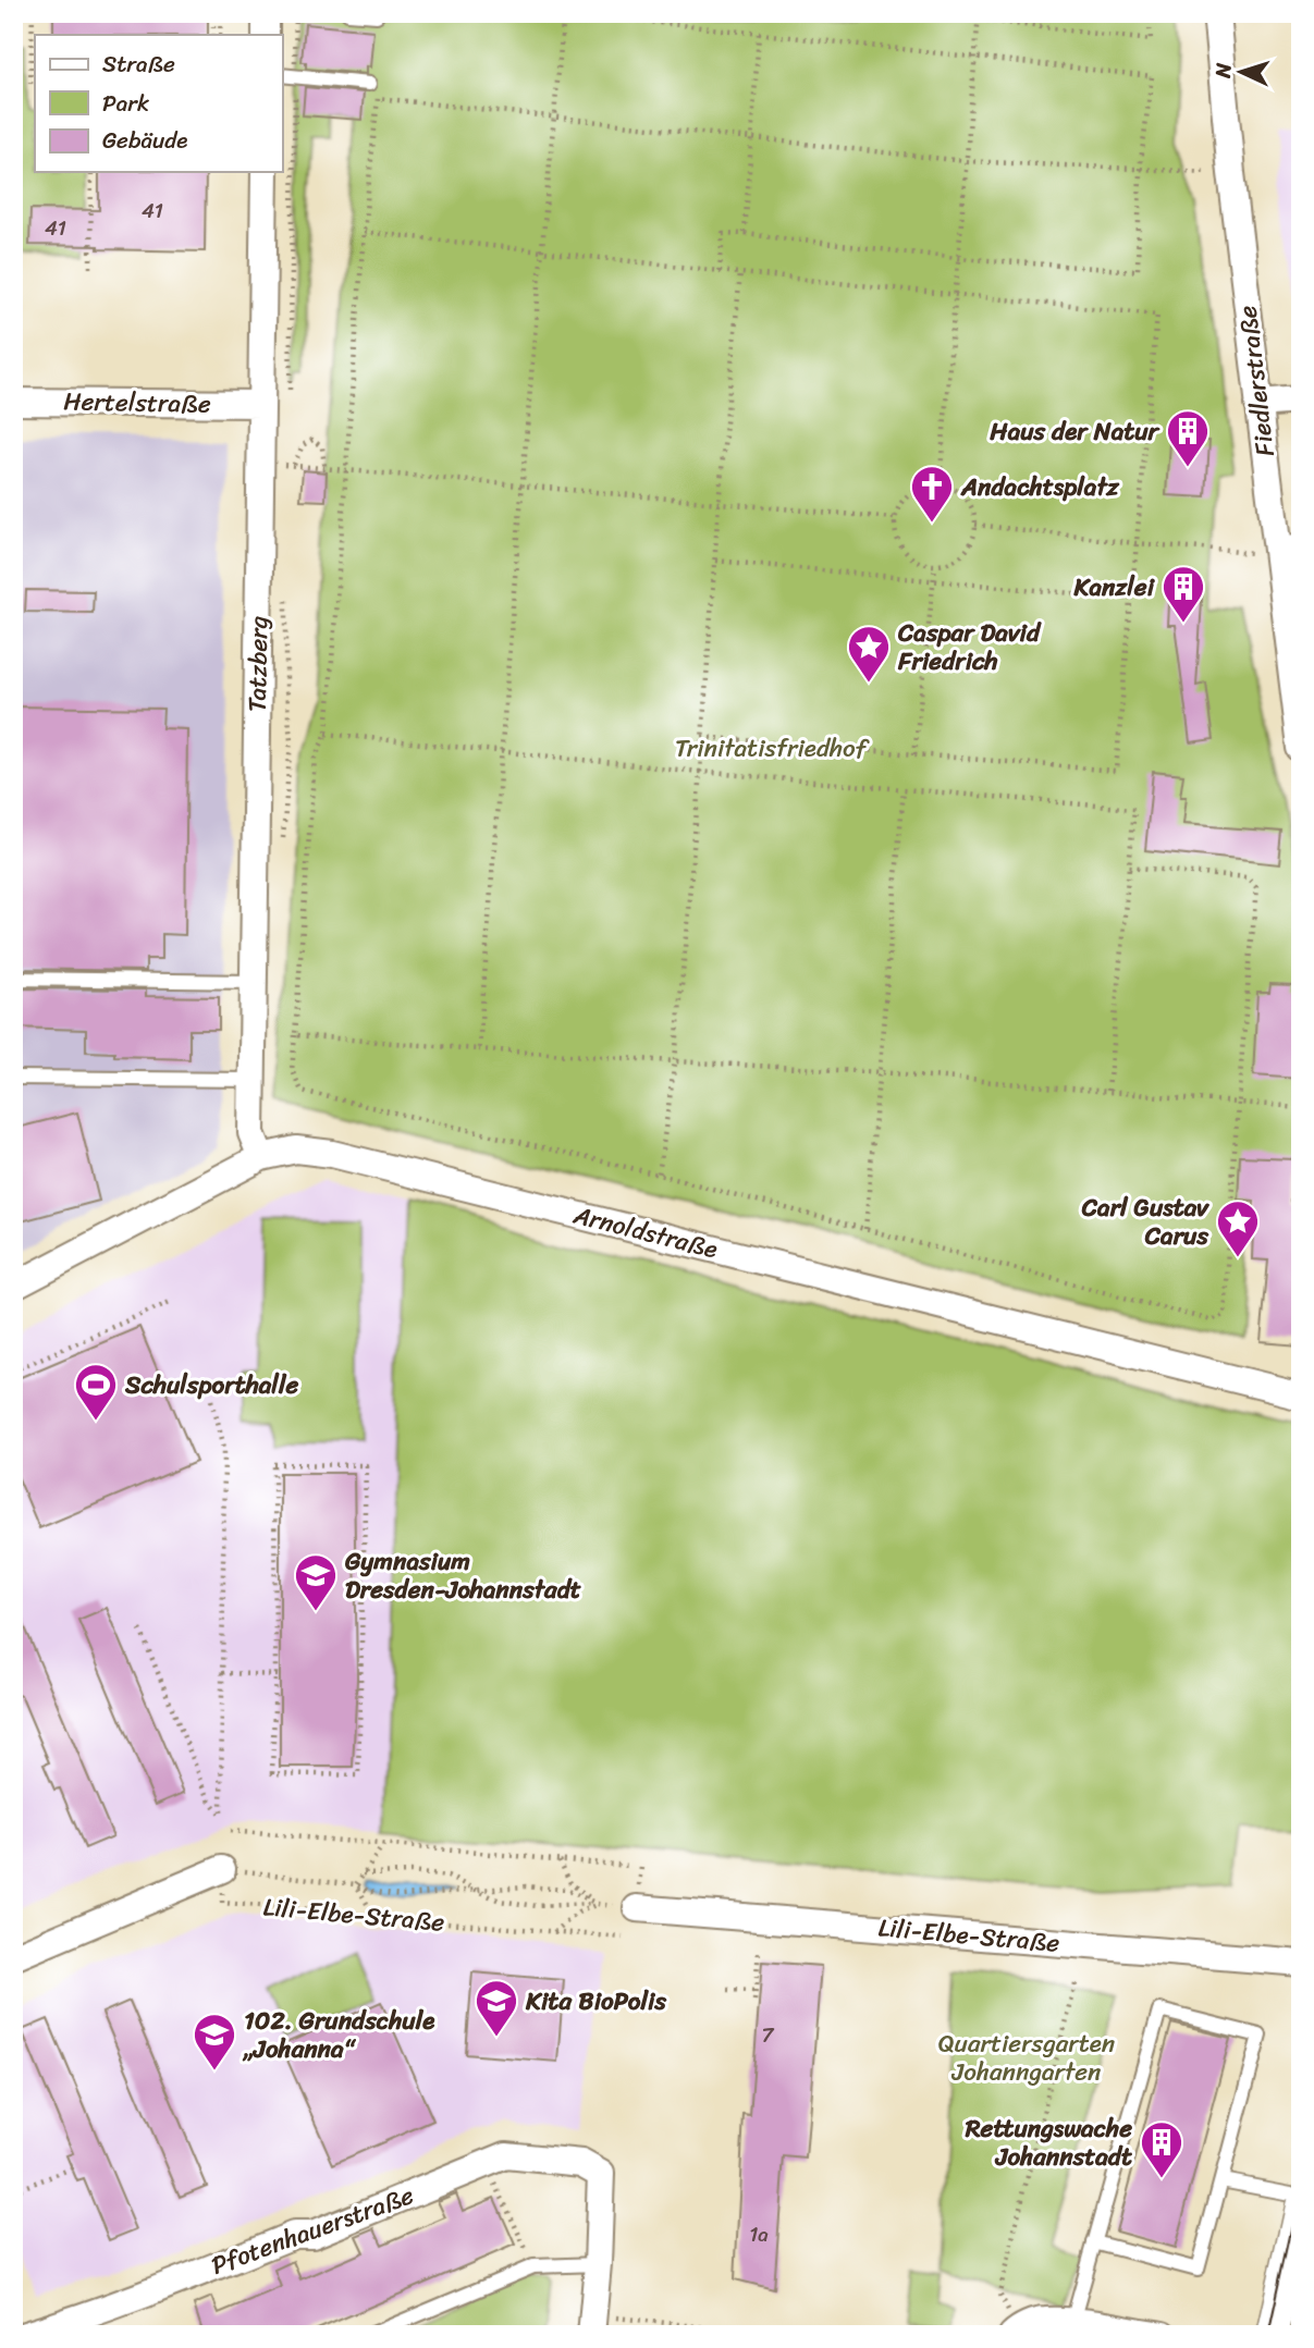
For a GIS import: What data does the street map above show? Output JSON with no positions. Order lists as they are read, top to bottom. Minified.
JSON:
{"streets":{"street":["Fiedlerstraße","Hertelstraße","Tatzberg","Arnoldstraße","Lili-Elbe-Straße","Pfotenhauerstraße"]},"crossings":[["Hertelstraße","Tatzberg"],["Tatzberg","Arnoldstraße"]],"parks":["Trinitatisfriedhof","Quartiersgarten Johanngarten"],"places":{"building":["Haus der Natur","Kanzlei","Rettungswache Johannstadt"],"church":["Andachtsplatz"],"place":["Caspar David Friedrich","Carl Gustav Carus"],"sports":["Schulsporthalle"],"school or university":["Gymnasium Dresden-Johannstadt","Kita BioPolis","102. Grundschule „Johanna“"]},"house_numbers":["41","41","7","1a"],"legend":["Straße","Park","Gebäude"],"north":"left"}
